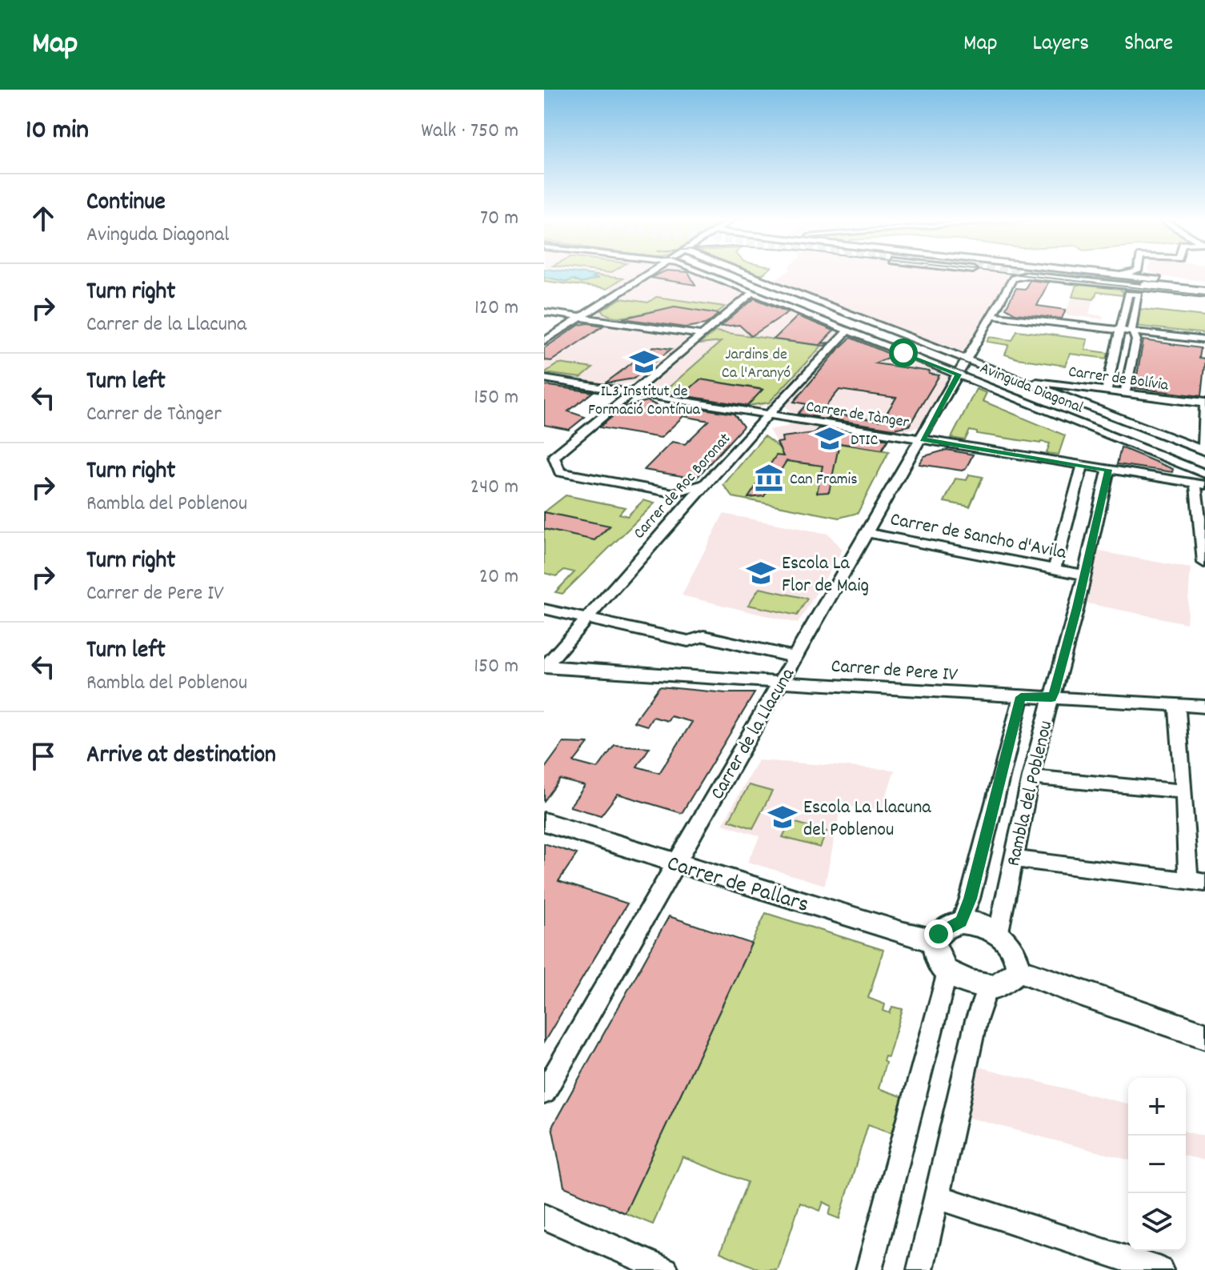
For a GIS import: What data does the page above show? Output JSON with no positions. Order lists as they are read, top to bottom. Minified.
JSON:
{"streets":{"main road":["Carrer de Pallars"],"street":["Carrer de Bolívia","Avinguda Diagonal","Carrer de Tànger","Carrer de Roc Boronat","Carrer de Sancho d'Avila","Carrer de Pere IV","Carrer de la Llacuna","Rambla del Poblenou"]},"crossings":[["Carrer de Bolívia","Avinguda Diagonal"],["Avinguda Diagonal","Carrer de Roc Boronat"],["Avinguda Diagonal","Carrer de la Llacuna"],["Carrer de Tànger","Carrer de Roc Boronat"],["Carrer de Tànger","Carrer de la Llacuna"],["Carrer de Tànger","Rambla del Poblenou"],["Carrer de Roc Boronat","Carrer de Pere IV"],["Carrer de Sancho d'Avila","Carrer de la Llacuna"],["Carrer de Sancho d'Avila","Rambla del Poblenou"],["Carrer de Pere IV","Carrer de la Llacuna"],["Carrer de Pere IV","Rambla del Poblenou"],["Carrer de la Llacuna","Carrer de Pallars"],["Rambla del Poblenou","Carrer de Pallars"]],"parks":["Jardins de Ca l'Aranyó"],"places":{"school or university":["IL3 Institut de Formació Contínua","DTIC","Escola La Flor de Maig","Escola La Llacuna del Poblenou"],"museum":["Can Framis"]},"page":{"header":"Map","nav":["Map","Layers","Share"],"heading":["10 min","Walk · 750 m"],"list":[["Continue","Avinguda Diagonal","70 m"],["Turn right","Carrer de la Llacuna","120 m"],["Turn left","Carrer de Tànger","150 m"],["Turn right","Rambla del Poblenou","240 m"],["Turn right","Carrer de Pere IV","20 m"],["Turn left","Rambla del Poblenou","150 m"],"Arrive at destination"],"map_buttons":["+","−"]}}
